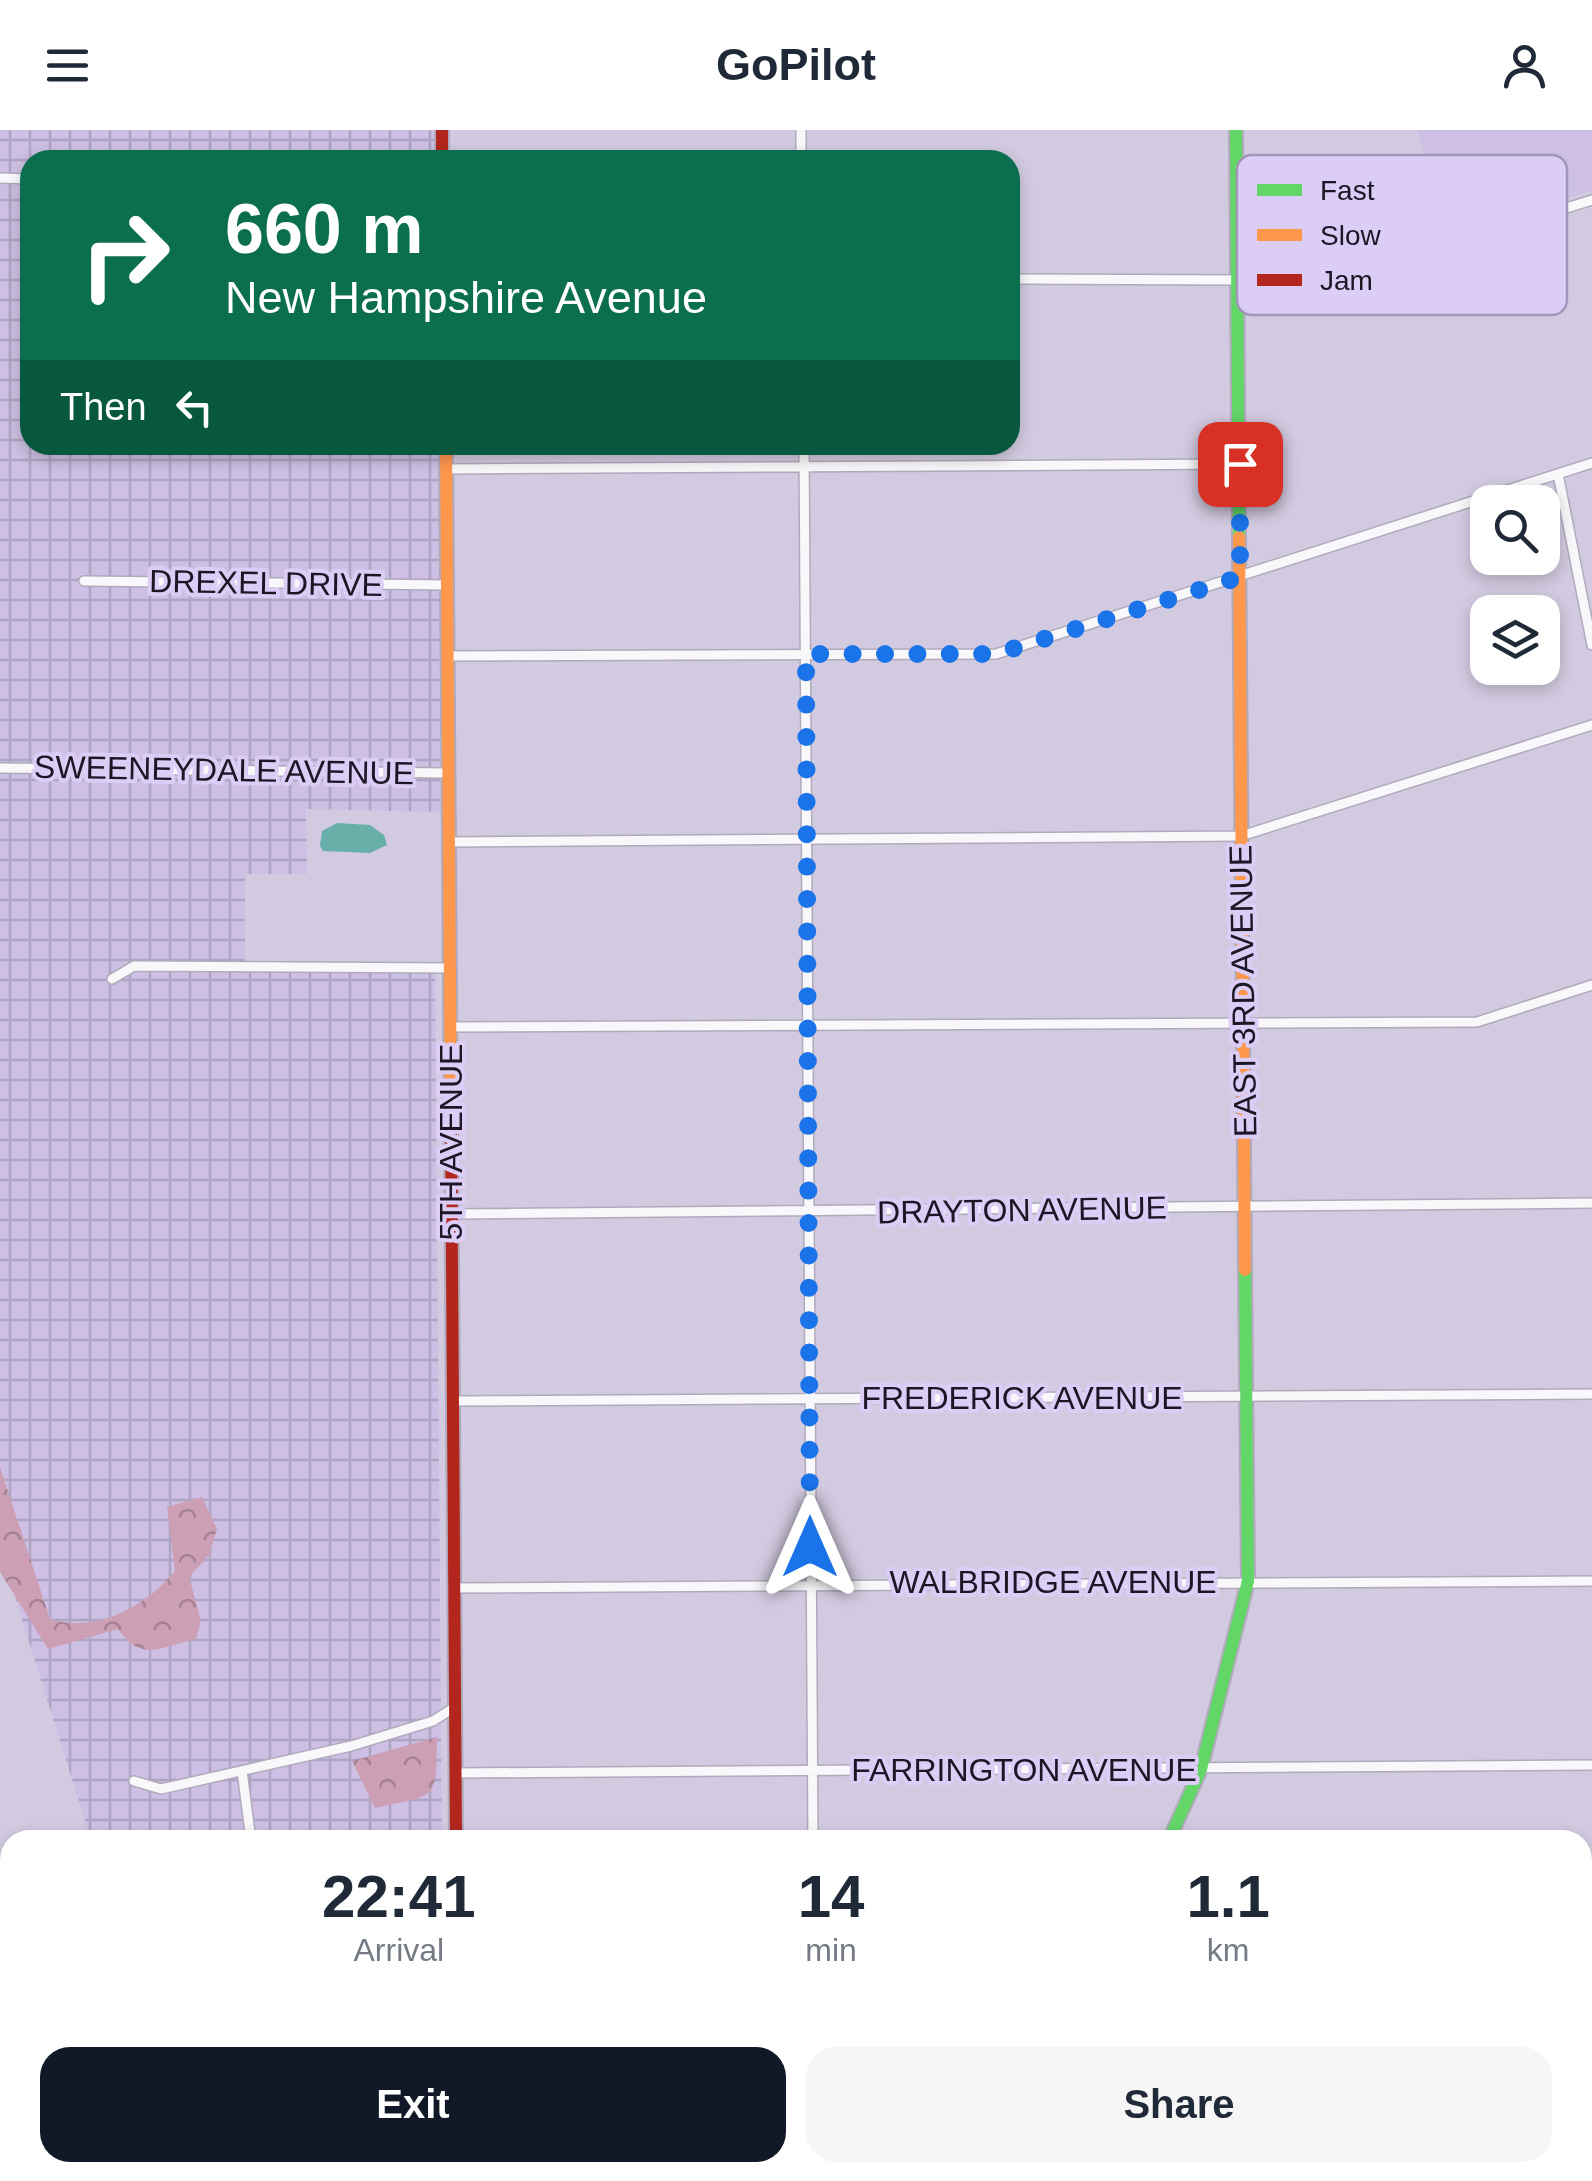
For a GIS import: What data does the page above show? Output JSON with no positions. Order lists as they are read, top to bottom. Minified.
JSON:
{"streets":{"main road":["EAST 3RD AVENUE","5TH AVENUE"],"street":["DREXEL DRIVE","SWEENEYDALE AVENUE","DRAYTON AVENUE","FREDERICK AVENUE","WALBRIDGE AVENUE","FARRINGTON AVENUE"]},"crossings":[["DREXEL DRIVE","5TH AVENUE"],["SWEENEYDALE AVENUE","5TH AVENUE"],["EAST 3RD AVENUE","DRAYTON AVENUE"],["EAST 3RD AVENUE","FREDERICK AVENUE"],["EAST 3RD AVENUE","WALBRIDGE AVENUE"],["EAST 3RD AVENUE","FARRINGTON AVENUE"],["5TH AVENUE","DRAYTON AVENUE"],["5TH AVENUE","FREDERICK AVENUE"],["5TH AVENUE","WALBRIDGE AVENUE"],["5TH AVENUE","FARRINGTON AVENUE"]],"legend":["Fast","Slow","Jam"],"page":{"header":"GoPilot","turn":["660 m","New Hampshire Avenue"],"then":"Then","eta":["22:41","Arrival","14","min","1.1","km"],"buttons":["Exit","Share"]}}
